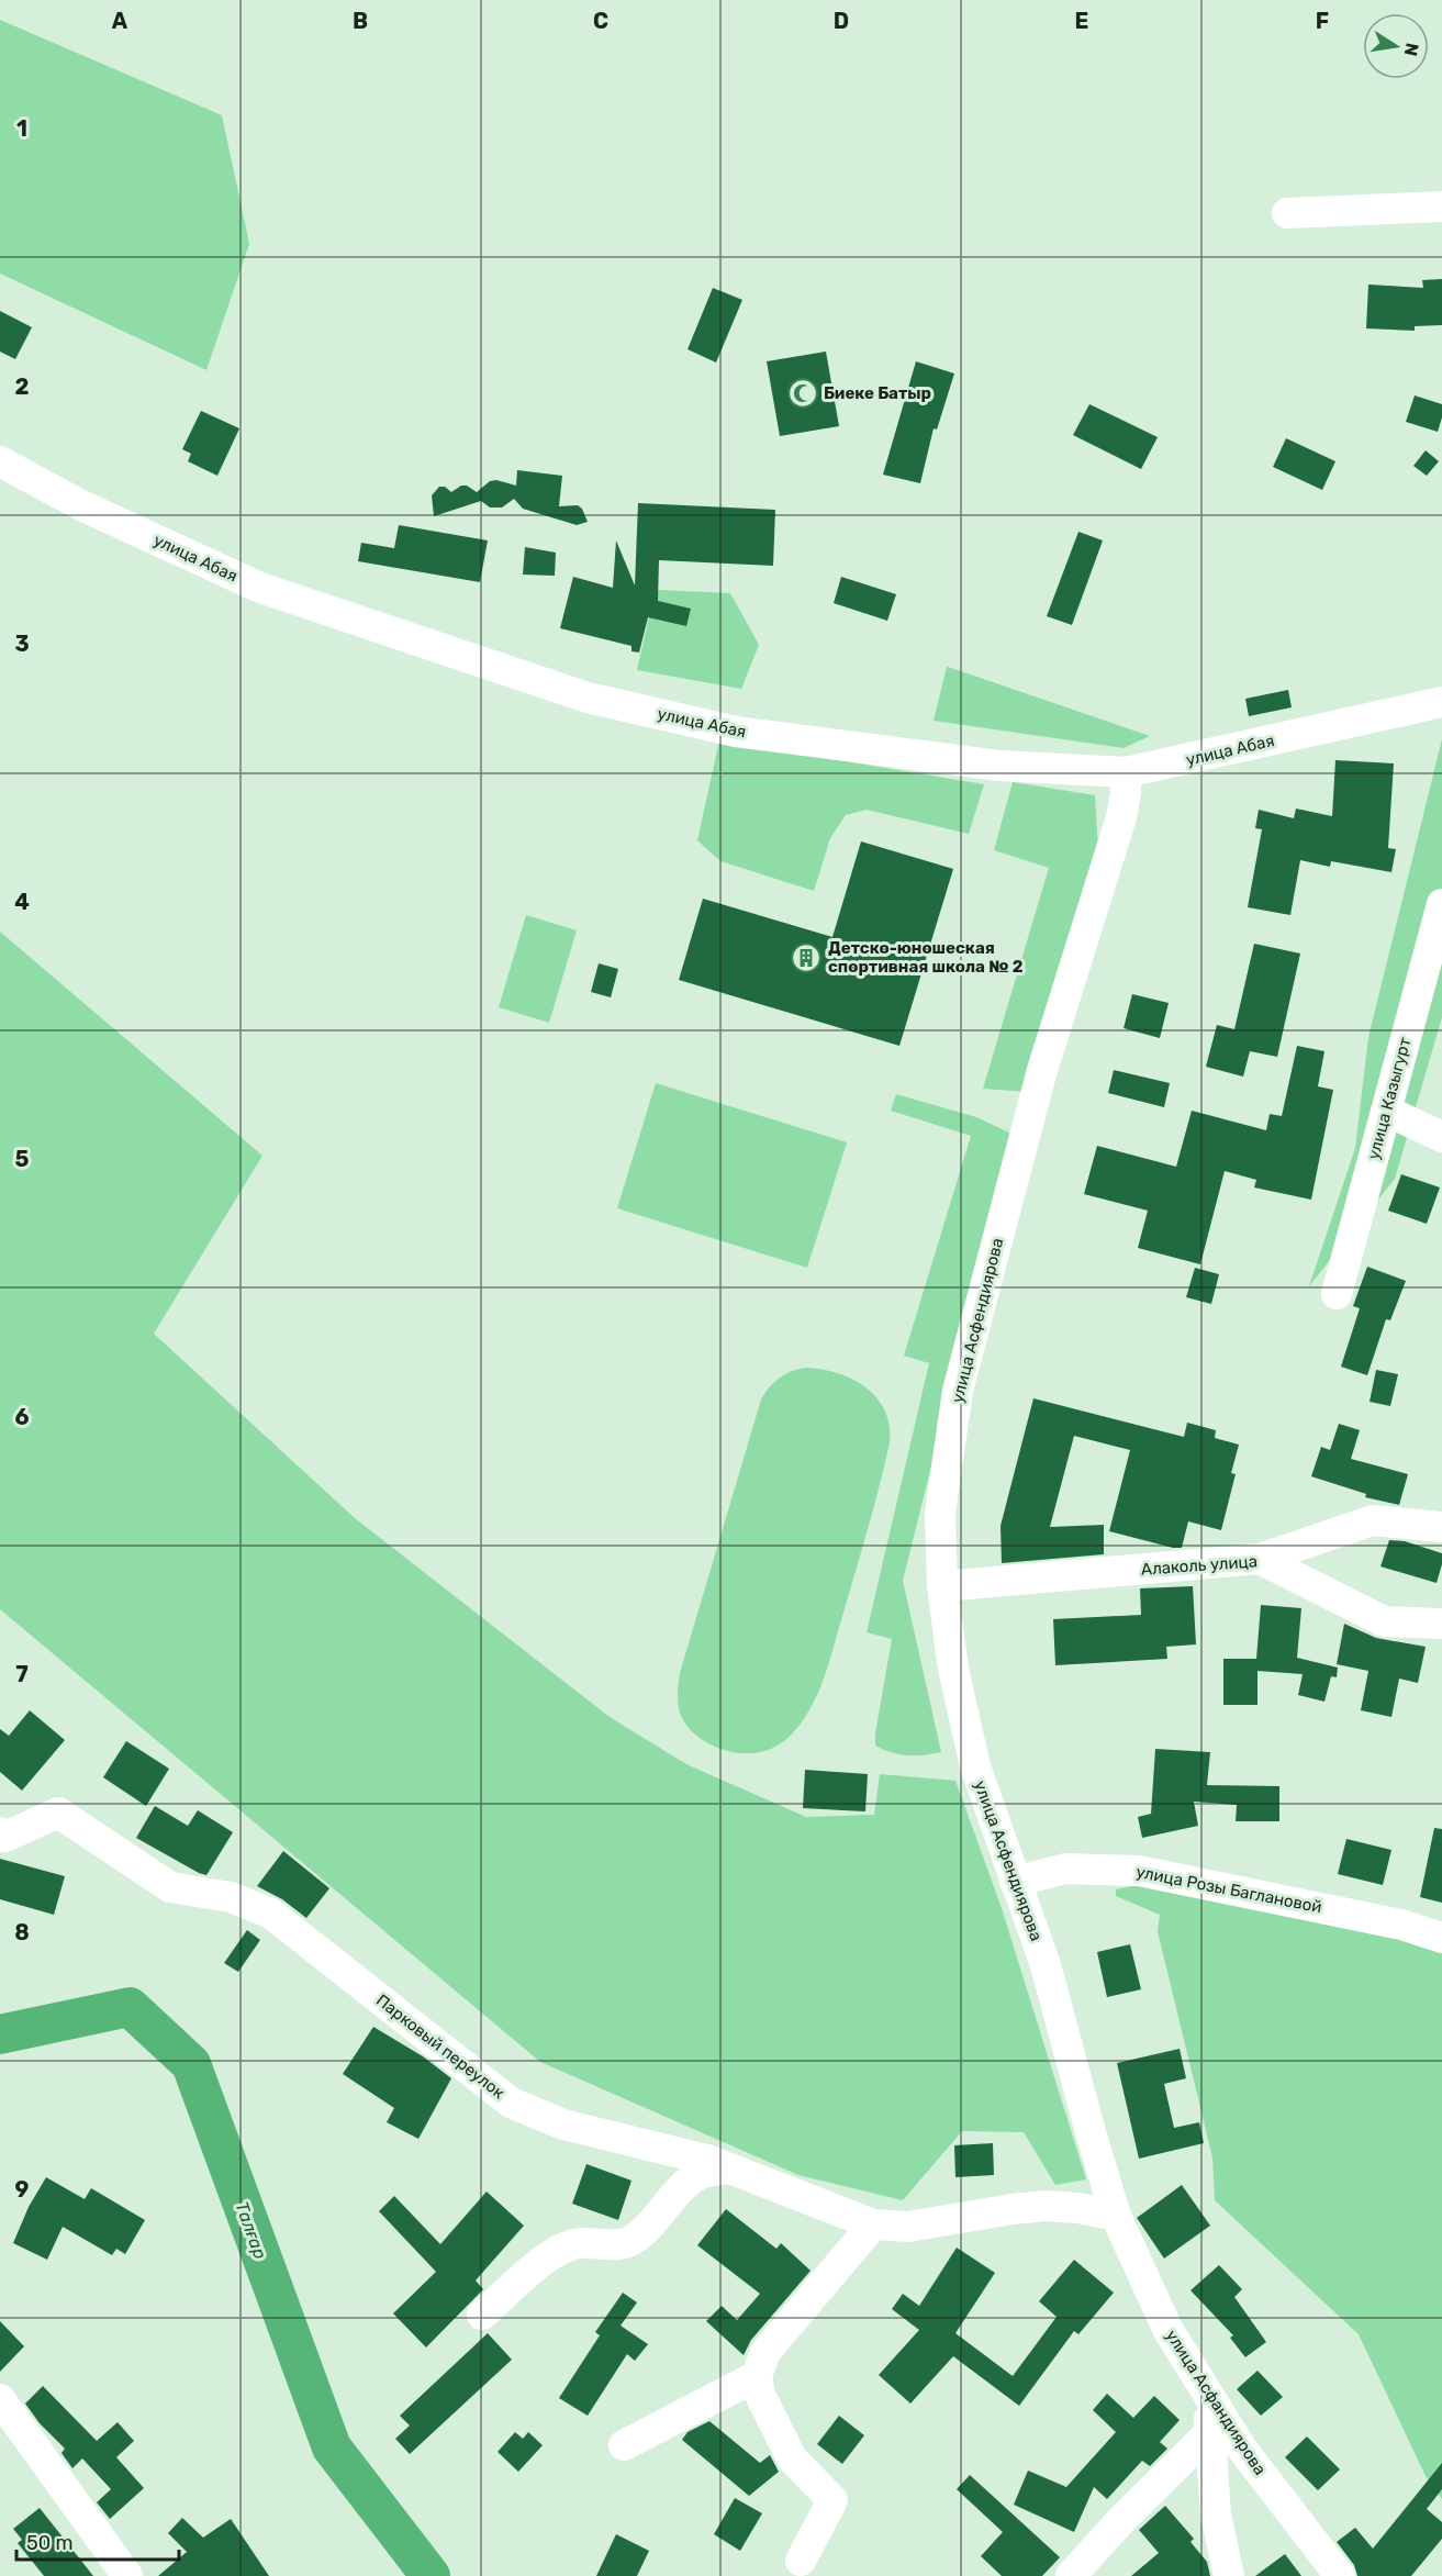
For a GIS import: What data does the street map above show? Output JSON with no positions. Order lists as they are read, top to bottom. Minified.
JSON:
{"streets":{"street":["улица Абая","улица Казыгурт","улица Асфендиярова","Алаколь улица","улица Розы Баглановой","Парковый переулок","улица Асфандиярова"]},"crossings":[["улица Абая","улица Асфендиярова"],["улица Асфендиярова","Алаколь улица"],["улица Асфендиярова","улица Розы Баглановой"],["улица Асфендиярова","Парковый переулок"],["улица Асфендиярова","улица Асфандиярова"],["Парковый переулок","улица Асфандиярова"]],"water":["Талғар"],"places":{"mosque":["Биеке Батыр"],"building":["Детско-юношеская спортивная школа № 2"]},"scale_bar":"50 m","north":"right","grid":{"columns":["A","B","C","D","E","F"],"rows":["1","2","3","4","5","6","7","8","9"]}}
